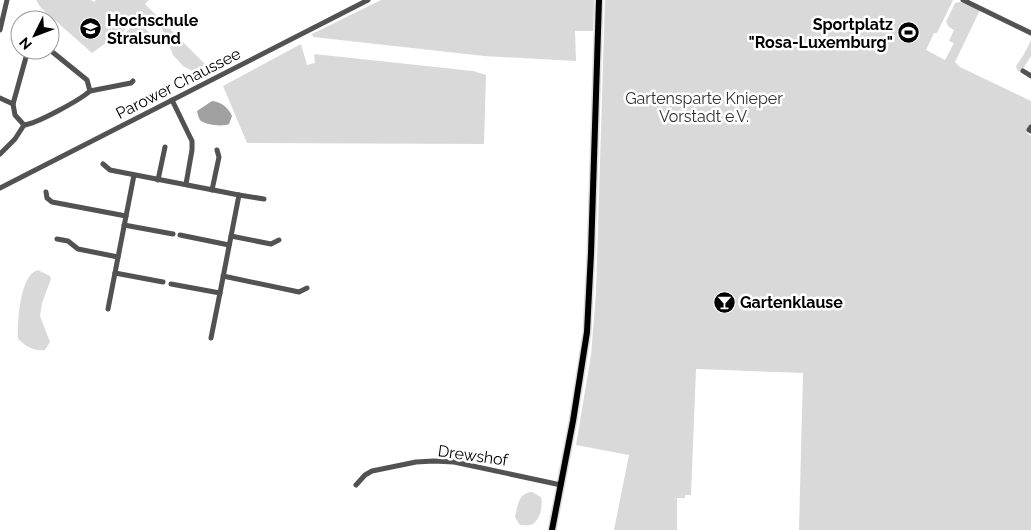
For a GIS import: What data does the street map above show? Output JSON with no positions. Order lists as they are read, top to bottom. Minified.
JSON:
{"streets":{"street":["Parower Chaussee","Drewshof"]},"parks":["Gartensparte Knieper Vorstadt e.V."],"places":{"school or university":["Hochschule Stralsund"],"sports":["Sportplatz \"Rosa-Luxemburg\""],"bar":["Gartenklause"]},"north":"bottom left"}
